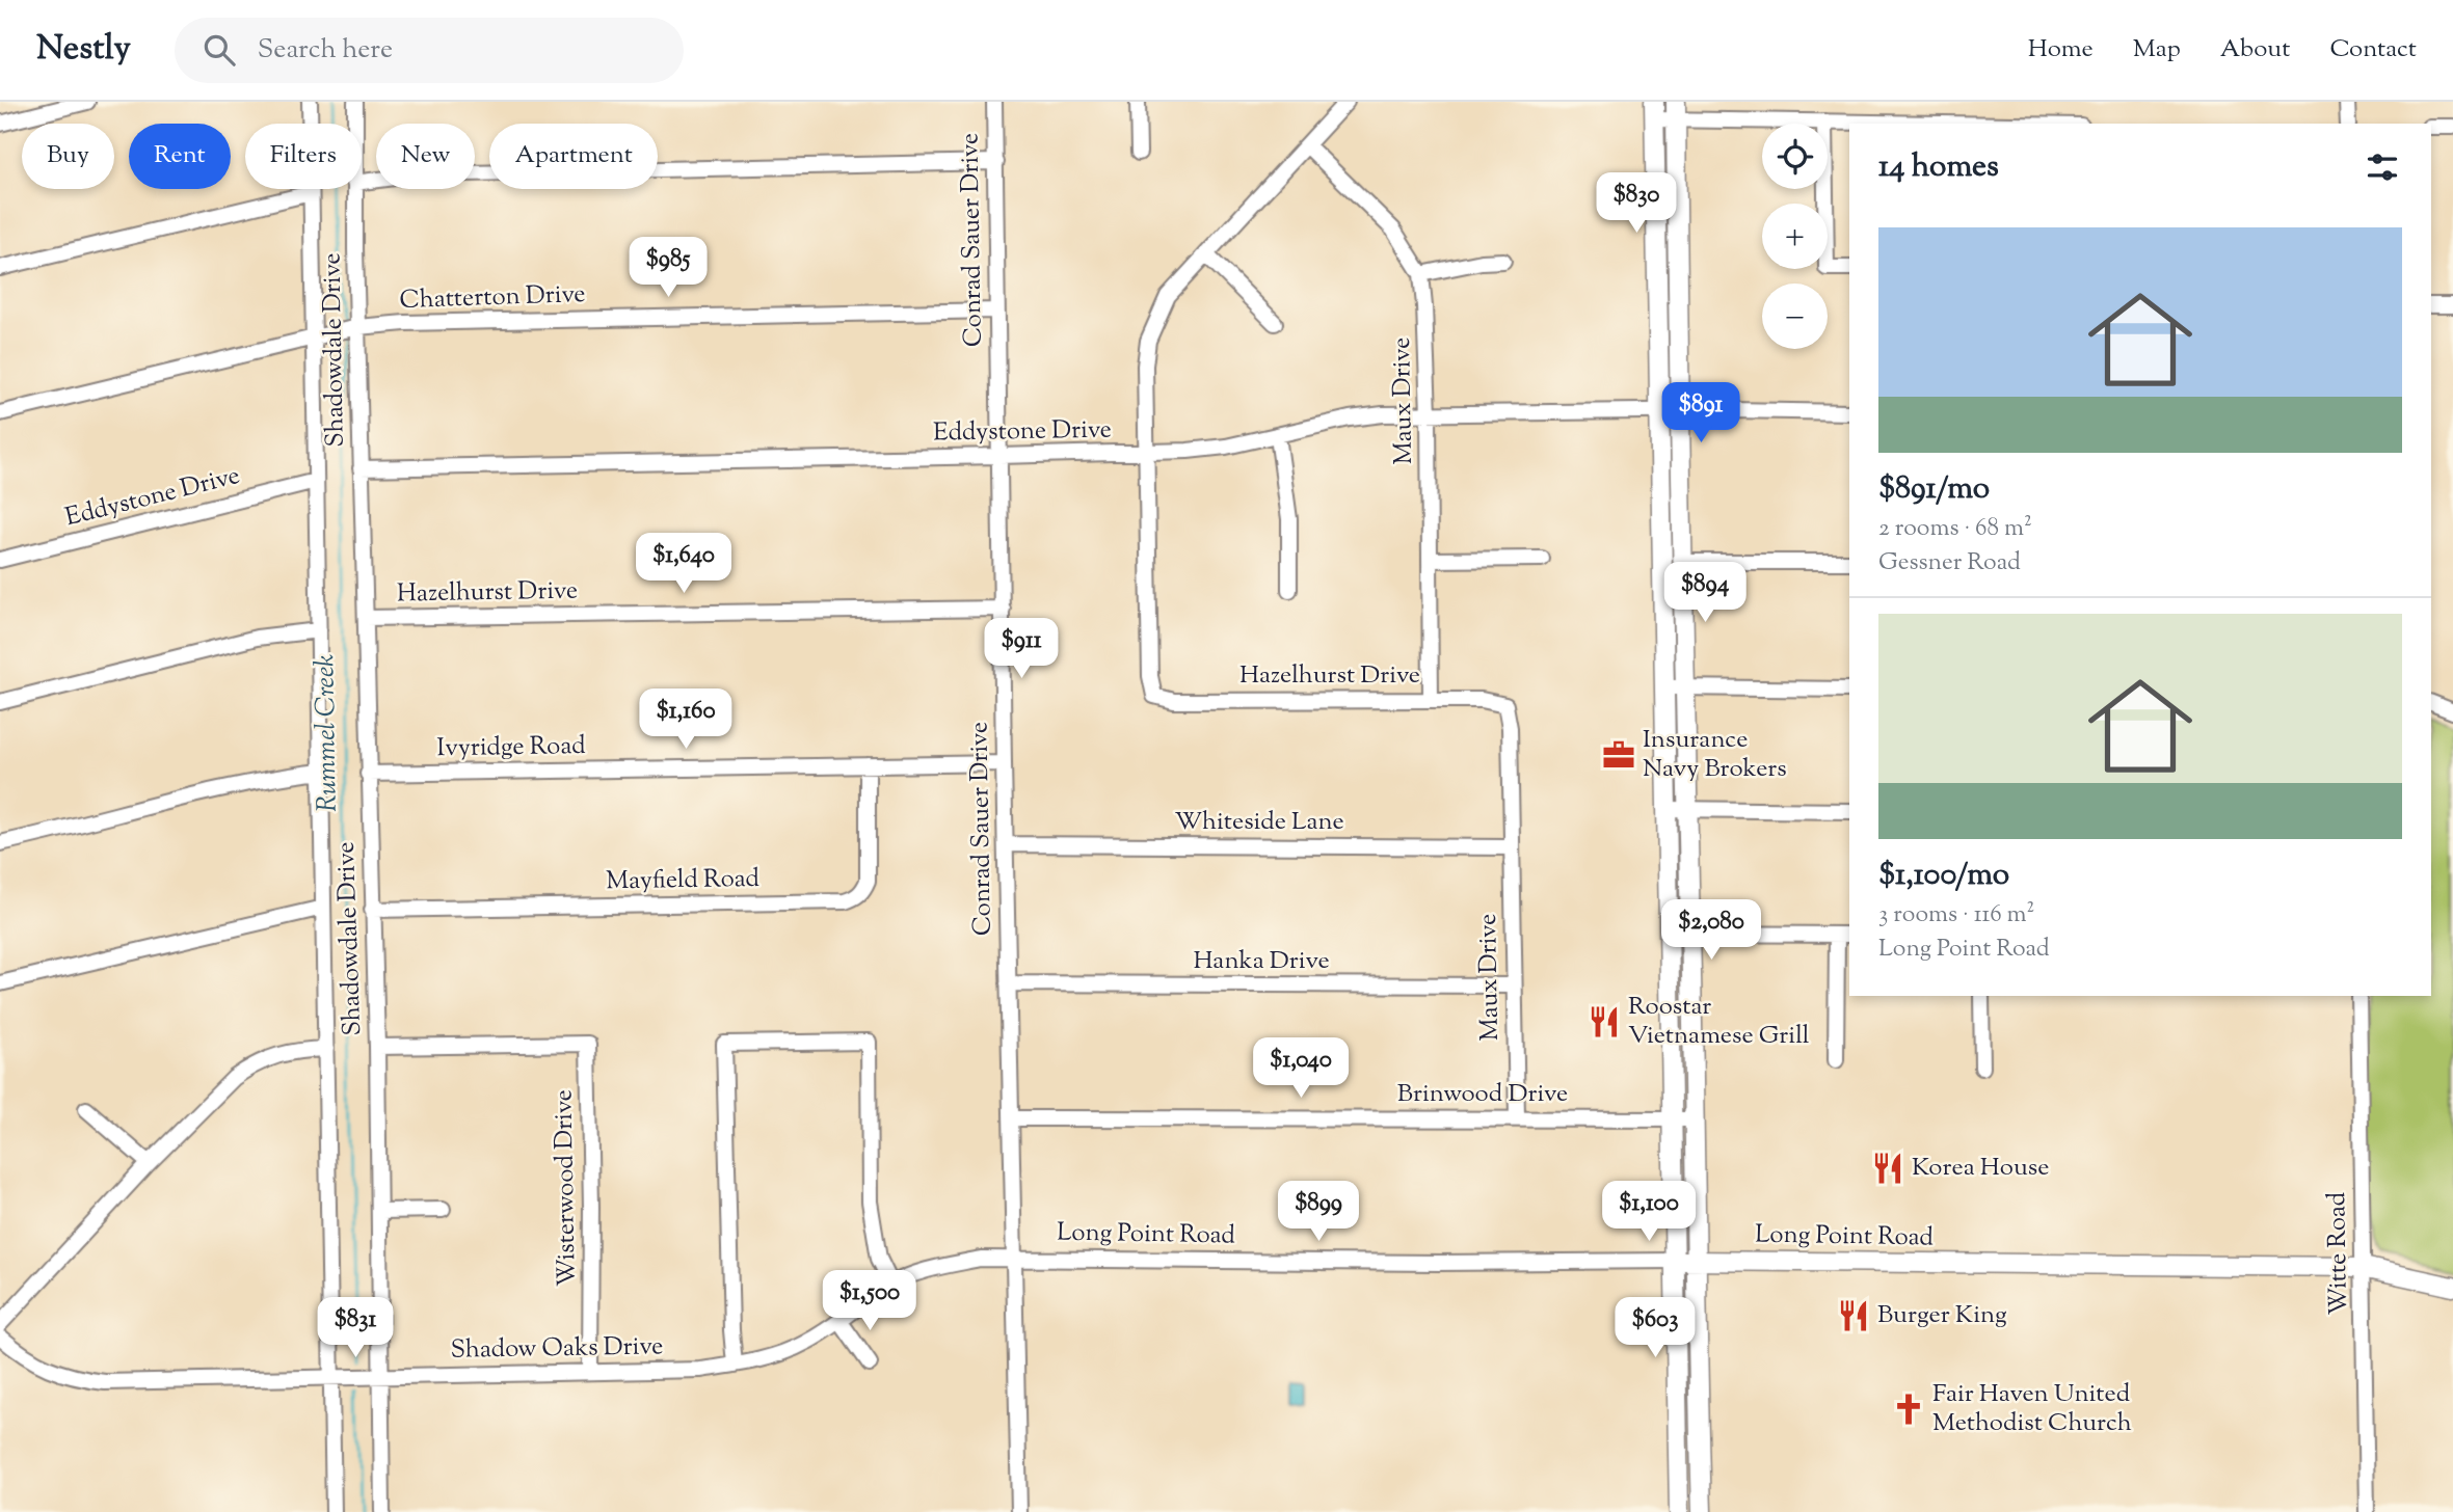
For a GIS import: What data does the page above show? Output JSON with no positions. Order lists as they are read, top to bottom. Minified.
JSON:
{"streets":{"main road":["Long Point Road"],"street":["Conrad Sauer Drive","Chatterton Drive","Shadowdale Drive","Maux Drive","Eddystone Drive","Hazelhurst Drive","Ivyridge Road","Whiteside Lane","Mayfield Road","Hanka Drive","Brinwood Drive","Wisterwood Drive","Witte Road","Shadow Oaks Drive"]},"crossings":[["Conrad Sauer Drive","Chatterton Drive"],["Conrad Sauer Drive","Eddystone Drive"],["Conrad Sauer Drive","Hazelhurst Drive"],["Conrad Sauer Drive","Ivyridge Road"],["Conrad Sauer Drive","Whiteside Lane"],["Conrad Sauer Drive","Hanka Drive"],["Conrad Sauer Drive","Brinwood Drive"],["Conrad Sauer Drive","Long Point Road"],["Conrad Sauer Drive","Shadow Oaks Drive"],["Chatterton Drive","Shadowdale Drive"],["Shadowdale Drive","Eddystone Drive"],["Shadowdale Drive","Hazelhurst Drive"],["Shadowdale Drive","Ivyridge Road"],["Shadowdale Drive","Mayfield Road"],["Shadowdale Drive","Wisterwood Drive"],["Shadowdale Drive","Shadow Oaks Drive"],["Maux Drive","Eddystone Drive"],["Maux Drive","Hazelhurst Drive"],["Maux Drive","Whiteside Lane"],["Maux Drive","Hanka Drive"],["Maux Drive","Brinwood Drive"],["Eddystone Drive","Hazelhurst Drive"],["Ivyridge Road","Mayfield Road"],["Wisterwood Drive","Shadow Oaks Drive"],["Long Point Road","Witte Road"],["Long Point Road","Shadow Oaks Drive"]],"water":["Rummel Creek"],"places":{"office":["Insurance Navy Brokers"],"restaurant":["Roostar Vietnamese Grill","Korea House","Burger King"],"church":["Fair Haven United Methodist Church"]},"page":{"header":"Nestly","search":"Search here","nav":["Home","Map","About","Contact"],"map_buttons":["+","−"],"chip":["Buy","Rent","Filters","New","Apartment"],"heading":"14 homes","price":["$830","$985","$891","$1,640","$894","$911","$1,160","$2,080","$1,040","$899","$1,100","$1,500","$831","$603"],"list":[{"name":"$891/mo","note":"2 rooms · 68 m² · Gessner Road"},{"name":"$1,100/mo","note":"3 rooms · 116 m² · Long Point Road"}]}}
